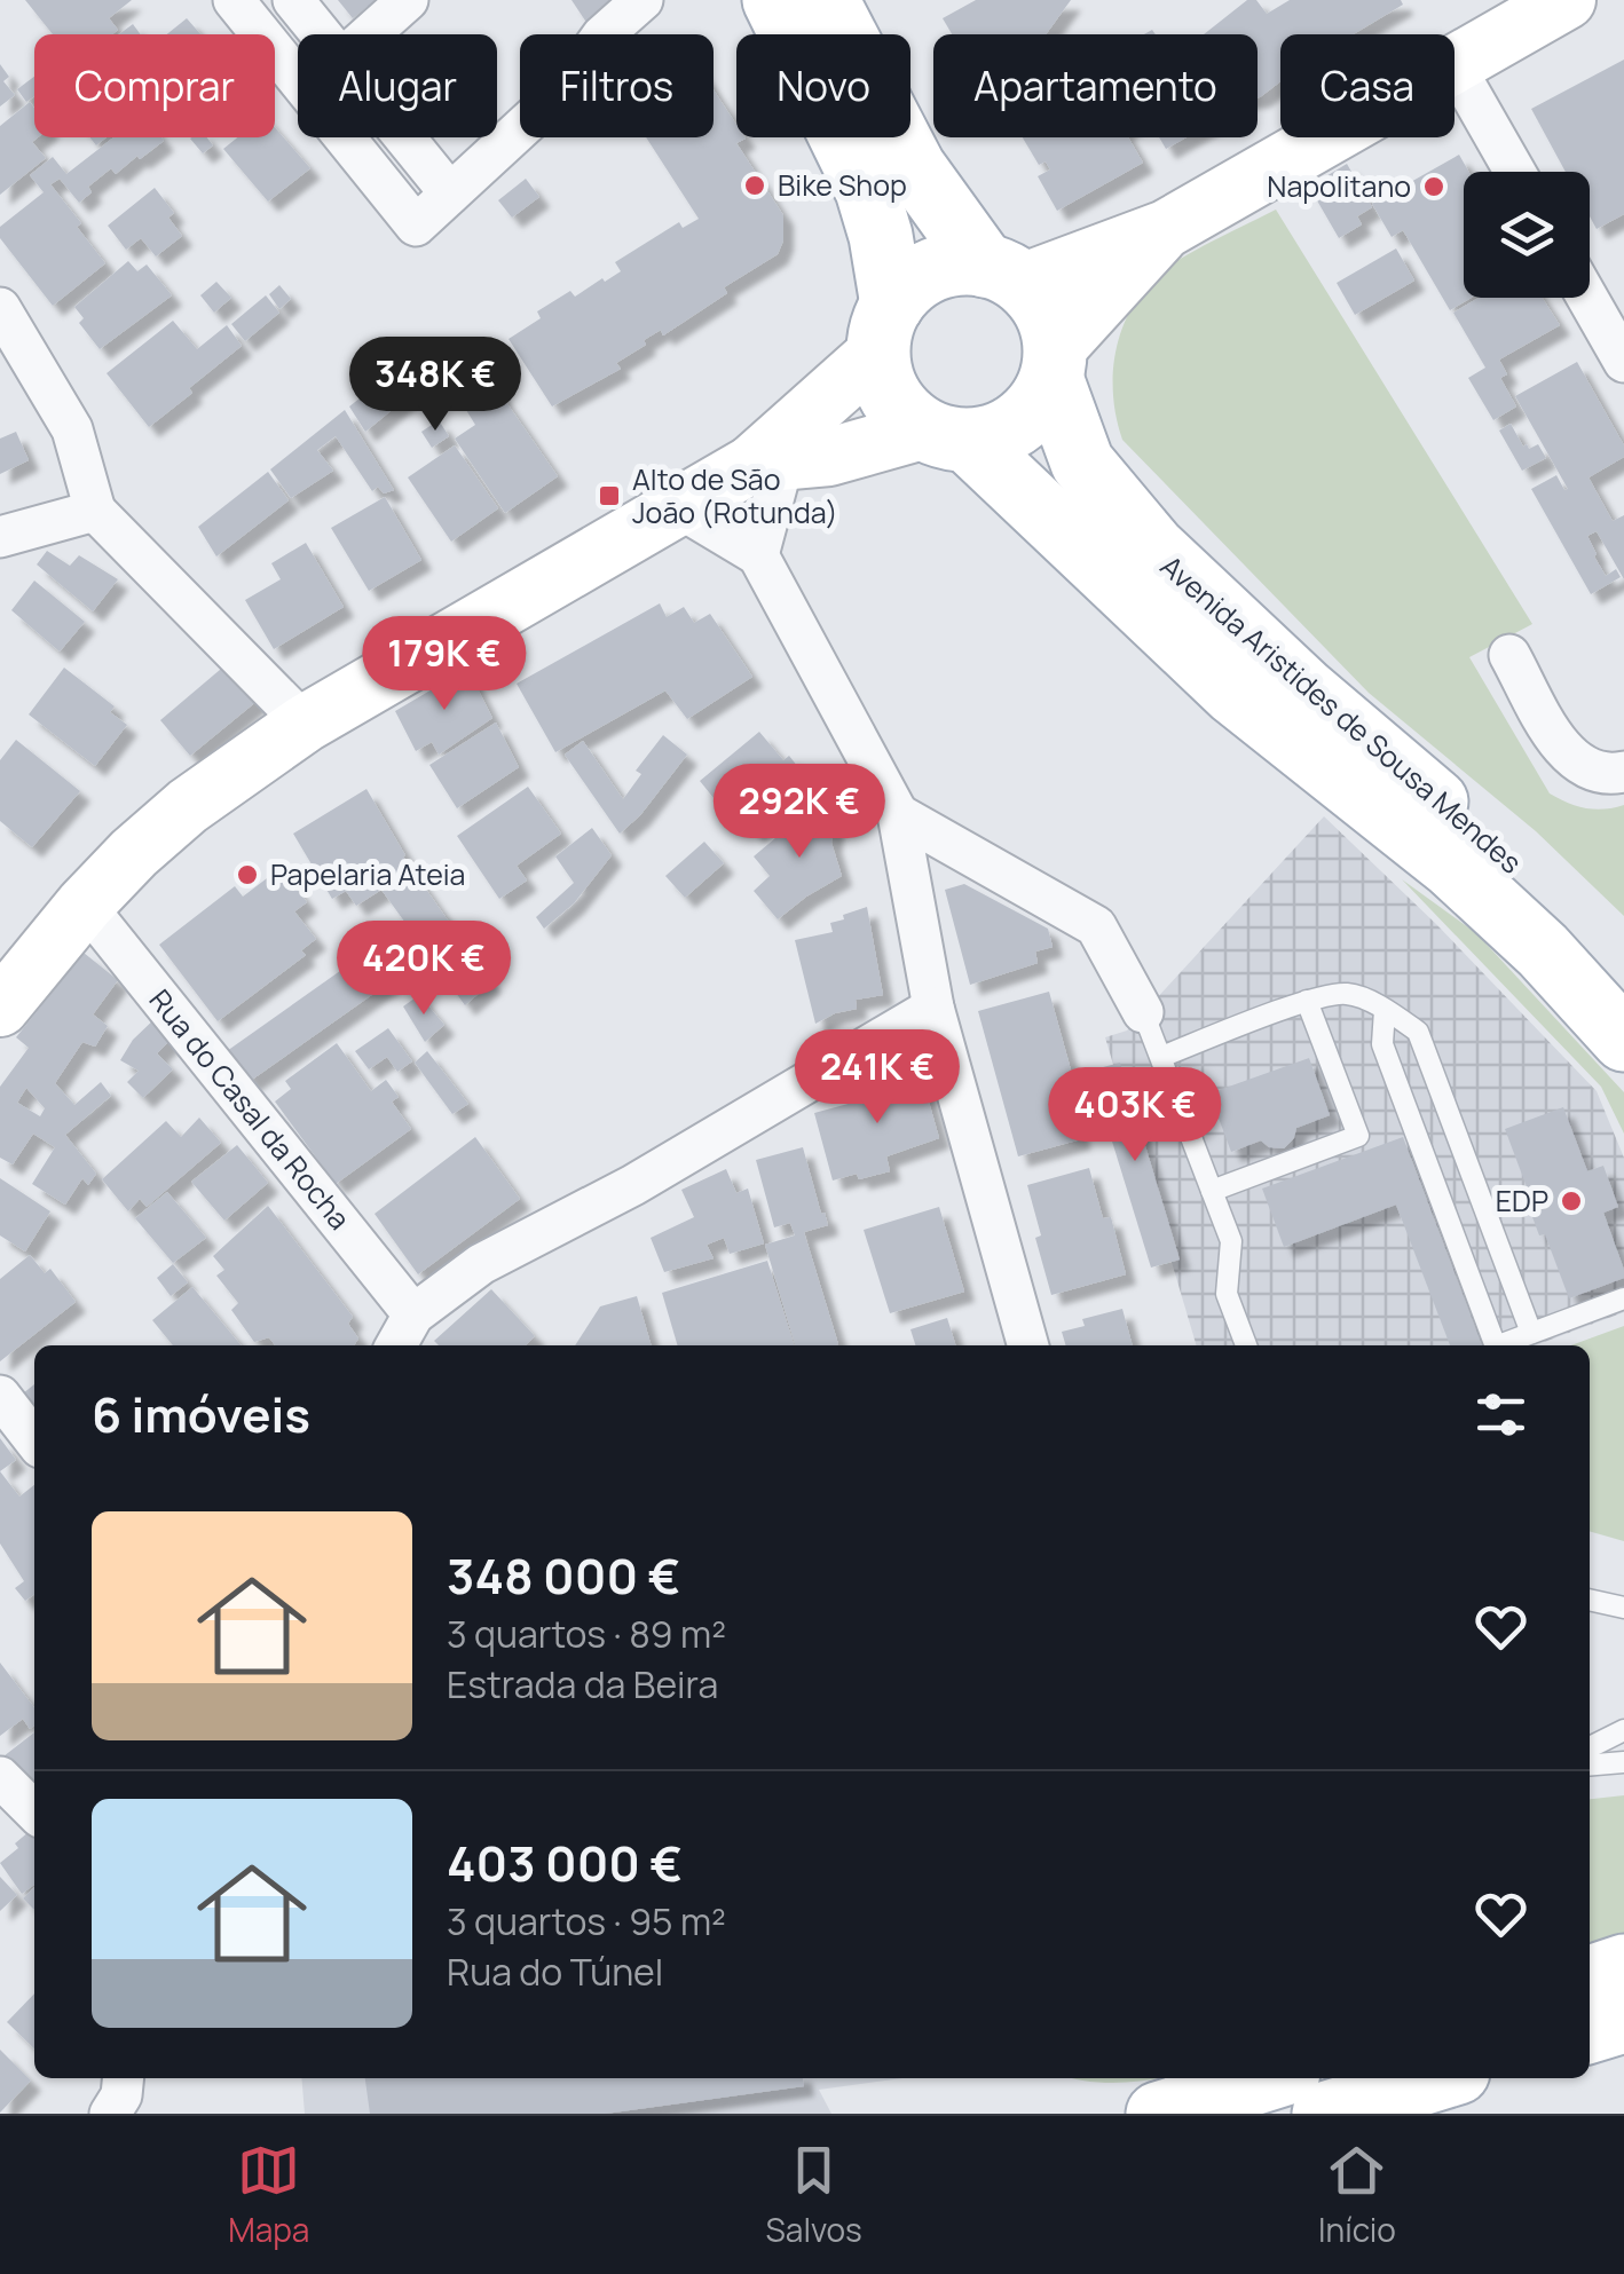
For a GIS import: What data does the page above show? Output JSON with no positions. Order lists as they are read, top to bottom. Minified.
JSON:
{"streets":{"main road":["Avenida Aristides de Sousa Mendes"],"street":["Rua do Casal da Rocha"]},"places":{"other":["Bike Shop","Napolitano","Papelaria Ateia","EDP"],"transit":["Alto de São João (Rotunda)"]},"page":{"chip":["Comprar","Alugar","Filtros","Novo","Apartamento","Casa"],"price":["348K €","179K €","292K €","420K €","241K €","403K €"],"heading":"6 imóveis","list":[{"name":"348 000 €","note":"3 quartos · 89 m² · Estrada da Beira"},{"name":"403 000 €","note":"3 quartos · 95 m² · Rua do Túnel"}],"tabs":["Mapa","Salvos","Início"]}}
